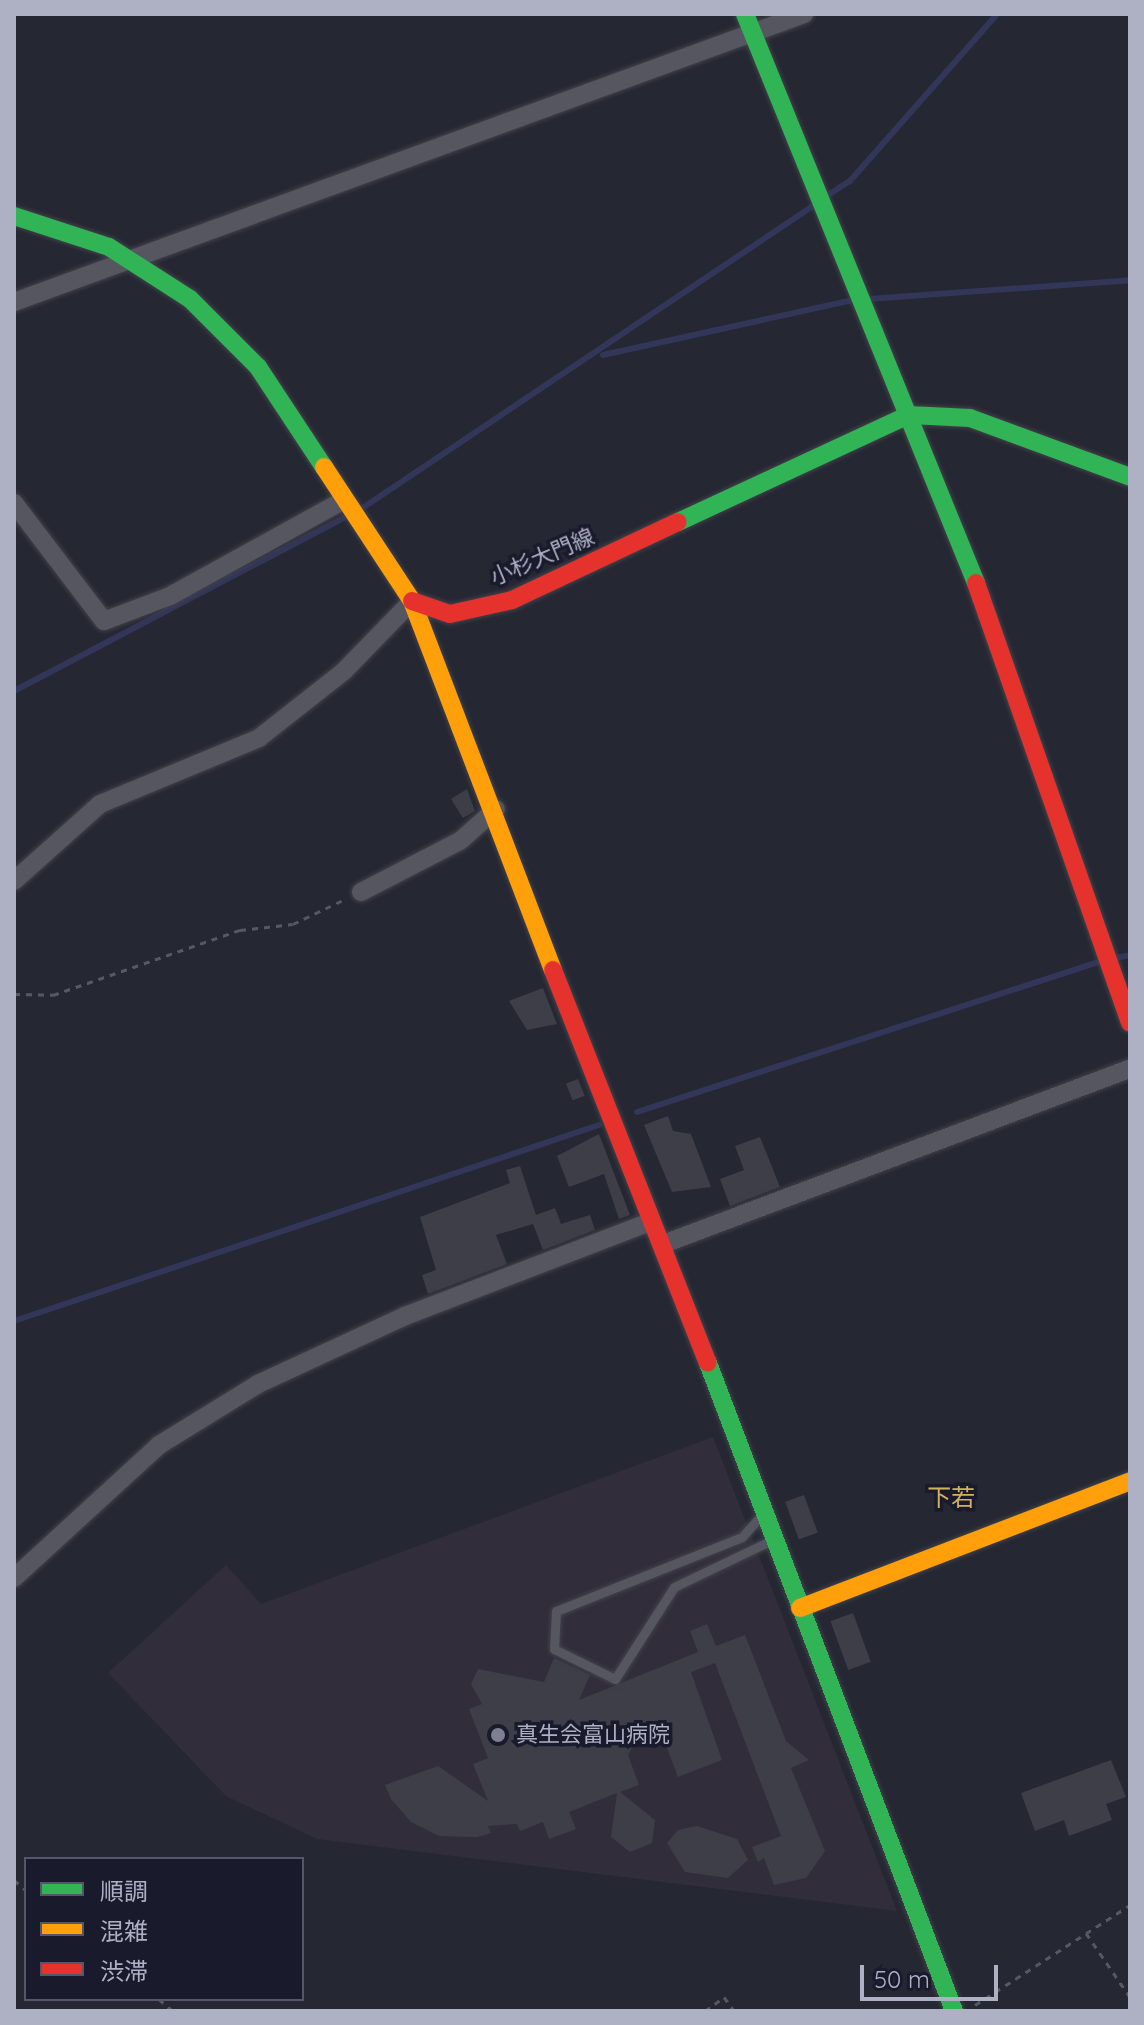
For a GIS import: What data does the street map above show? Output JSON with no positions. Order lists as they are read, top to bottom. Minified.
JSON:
{"streets":{"street":["小杉大門線"]},"districts":["下若"],"places":["真生会富山病院"],"legend":["順調","混雑","渋滞"],"scale_bar":"50 m"}
